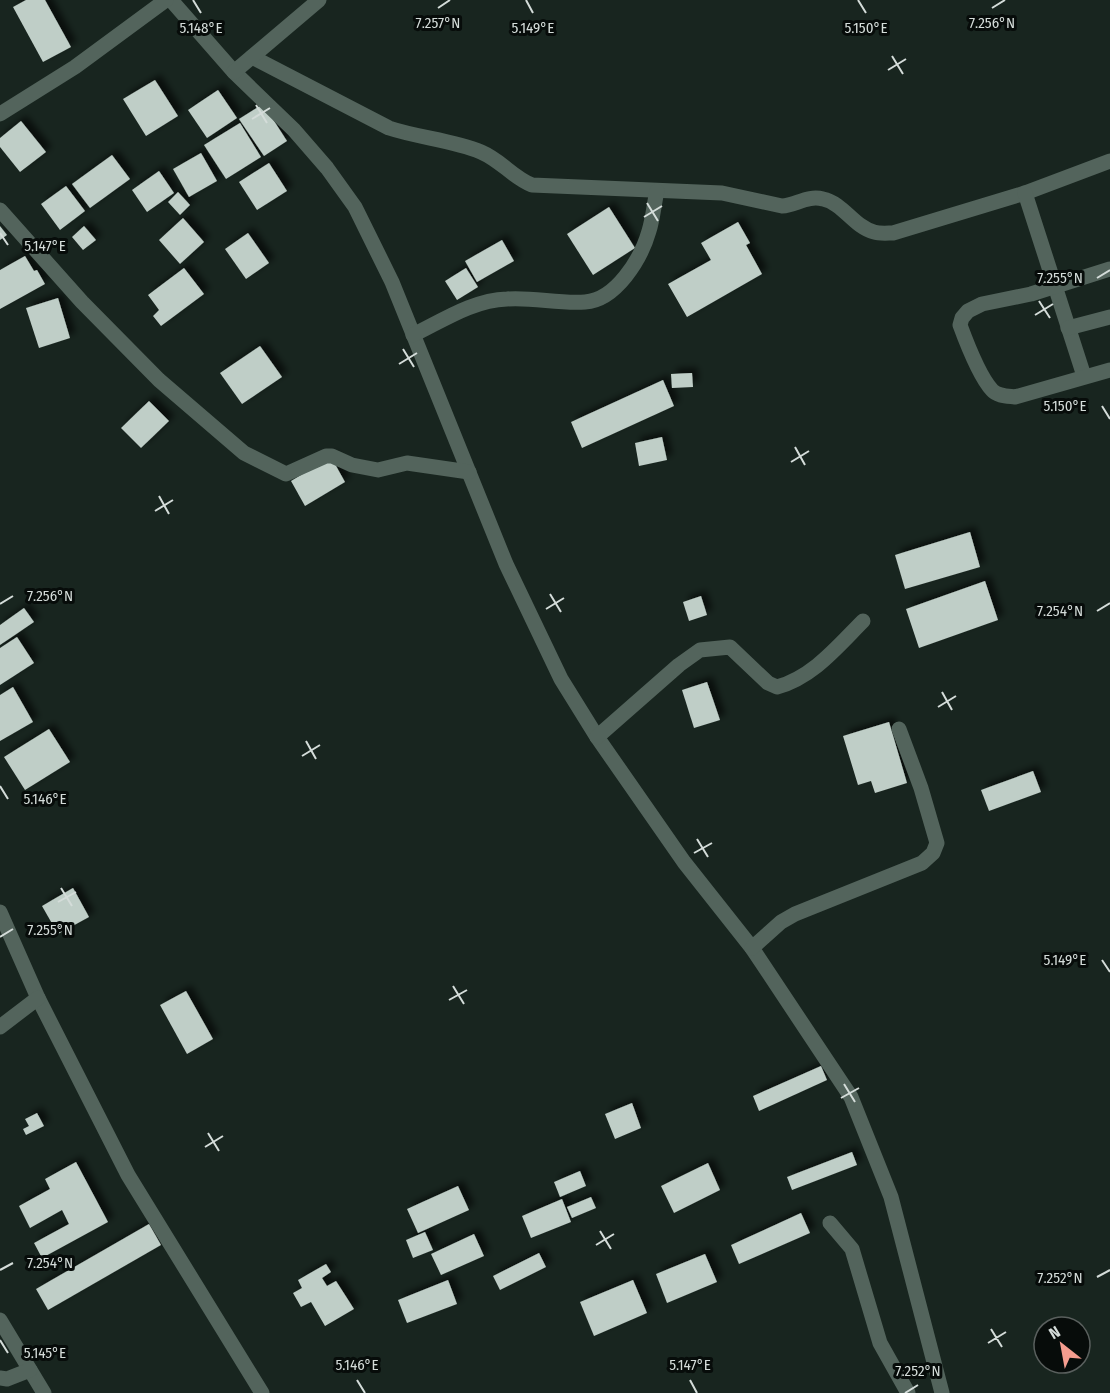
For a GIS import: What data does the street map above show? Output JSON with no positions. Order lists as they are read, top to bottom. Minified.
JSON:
{"north":"top left","coordinates":["7.257°N","7.256°N","5.150°E","5.148°E","5.149°E","5.147°E","7.255°N","7.254°N","5.146°E","7.252°N","5.145°E"]}
